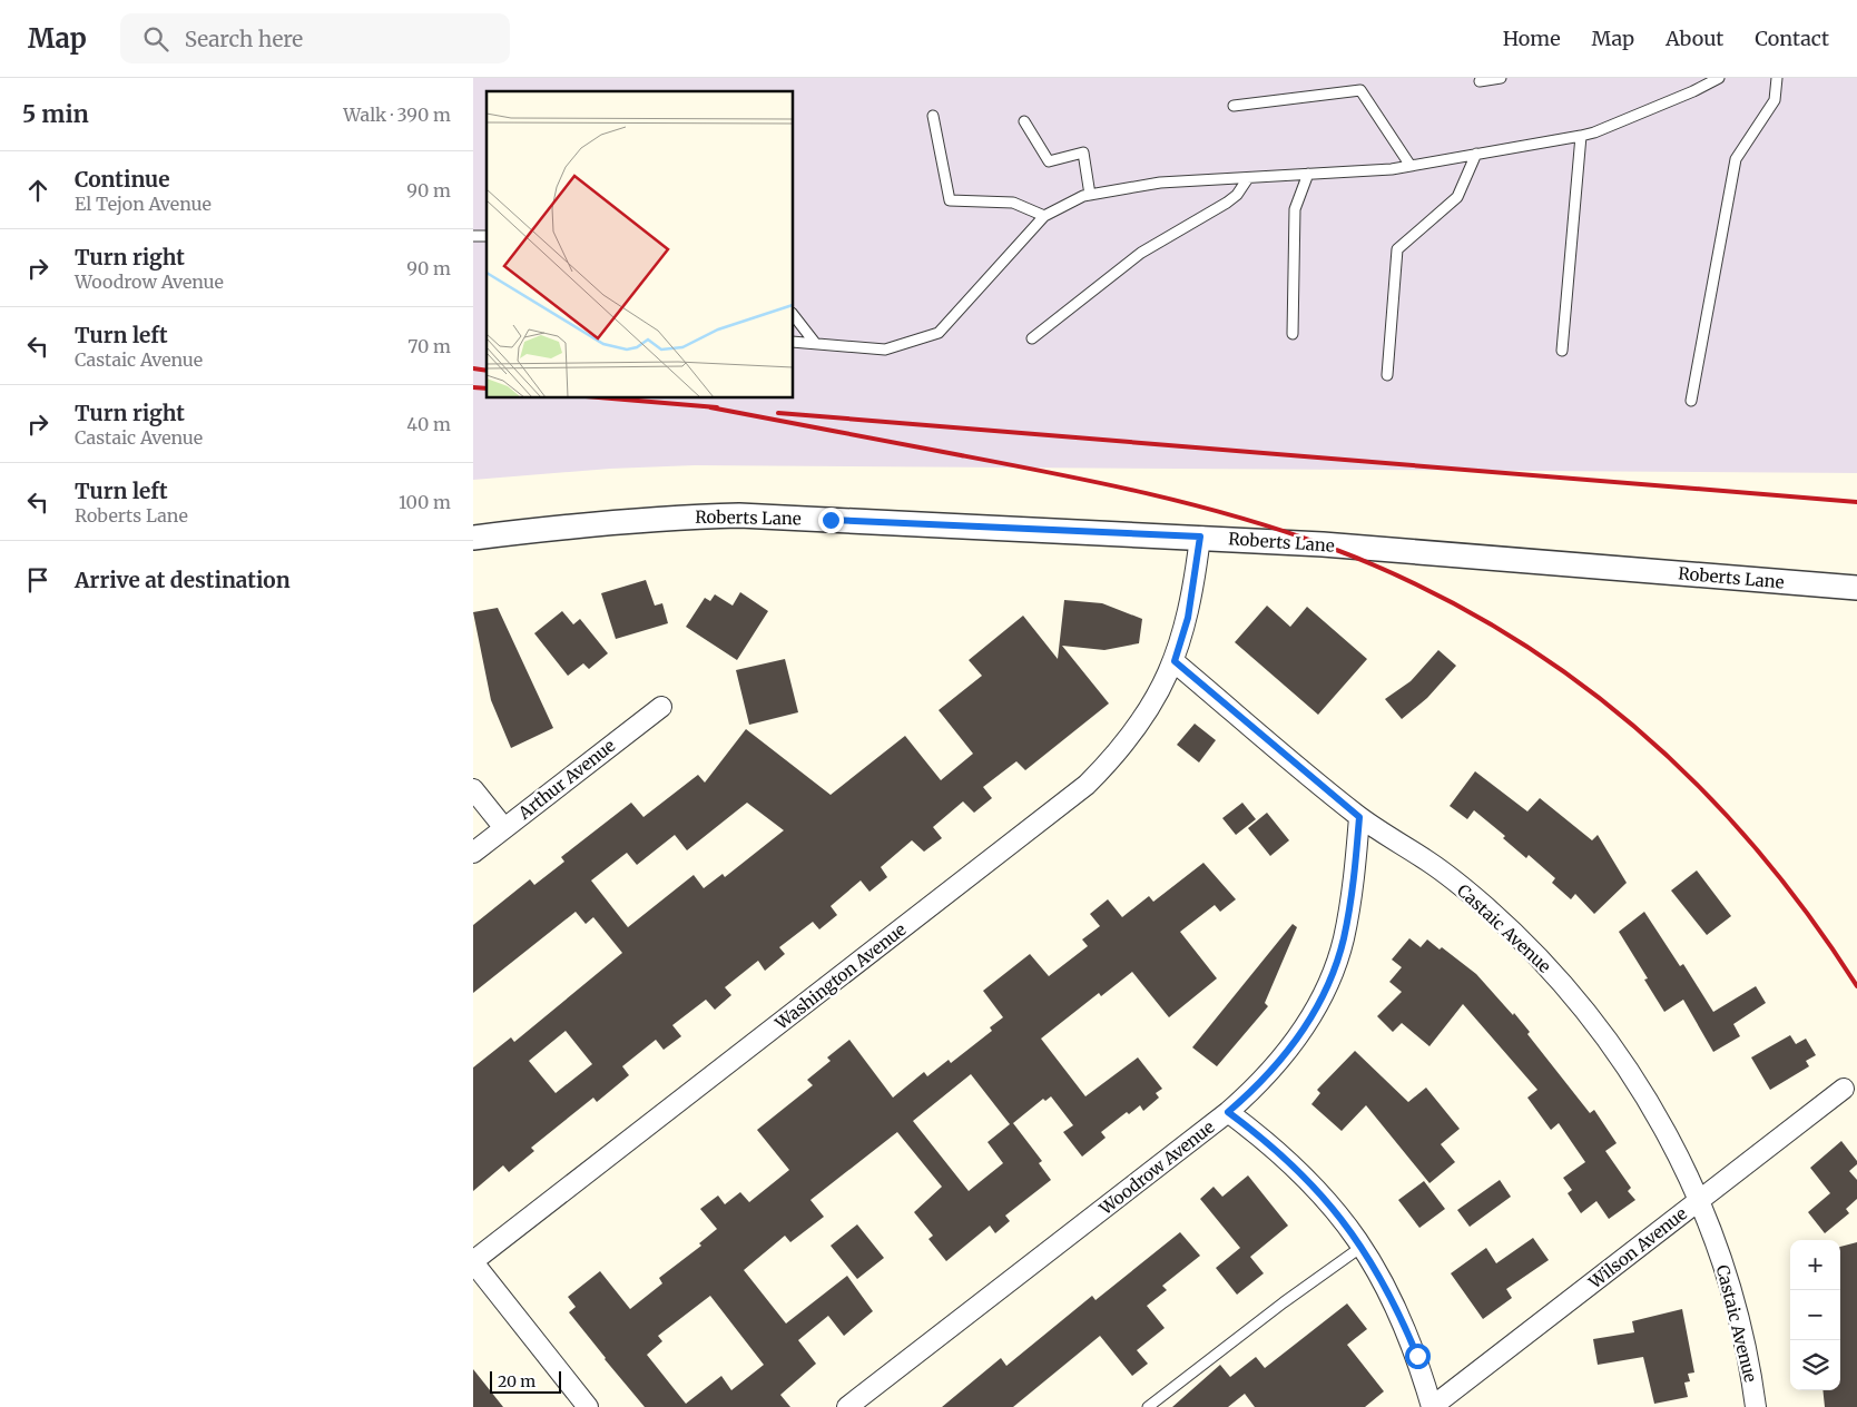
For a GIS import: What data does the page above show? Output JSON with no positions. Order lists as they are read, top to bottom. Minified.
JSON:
{"streets":{"street":["Roberts Lane","Arthur Avenue","Castaic Avenue","Washington Avenue","Woodrow Avenue","Wilson Avenue"]},"crossings":[["Castaic Avenue","Washington Avenue"],["Castaic Avenue","Woodrow Avenue"],["Castaic Avenue","Wilson Avenue"]],"scale_bar":"20 m","page":{"header":"Map","search":"Search here","nav":["Home","Map","About","Contact"],"heading":["5 min","Walk · 390 m"],"list":[["Continue","El Tejon Avenue","90 m"],["Turn right","Woodrow Avenue","90 m"],["Turn left","Castaic Avenue","70 m"],["Turn right","Castaic Avenue","40 m"],["Turn left","Roberts Lane","100 m"],"Arrive at destination"],"map_buttons":["+","−"],"scale":"20 m"}}
